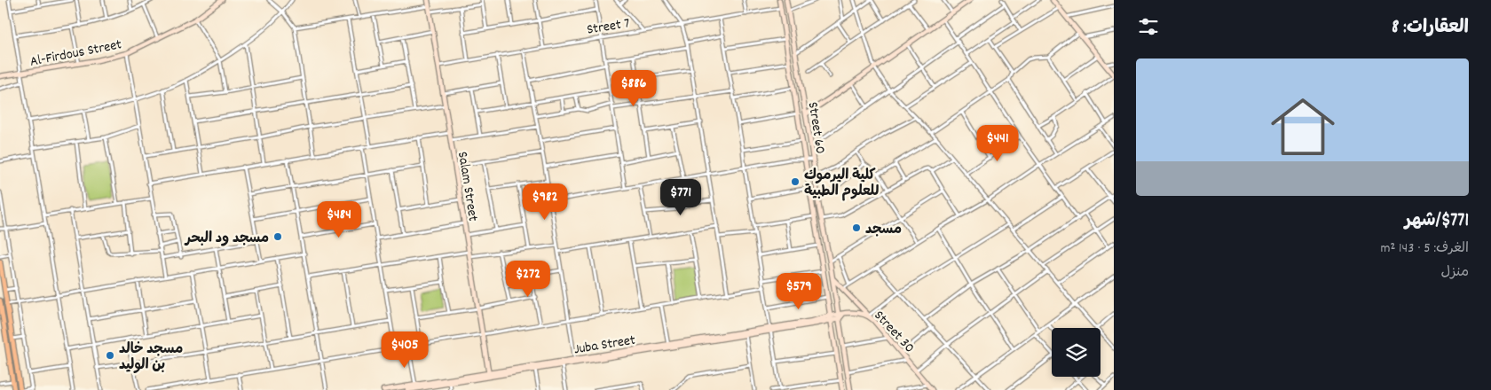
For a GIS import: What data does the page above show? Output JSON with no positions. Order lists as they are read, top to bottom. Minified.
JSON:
{"streets":{"street":["Street 7","Al-Firdous Street","Street 60","Salam Street","Street 30","Juba Street"]},"crossings":[["Street 7","Street 60"],["Street 7","Salam Street"],["Street 60","Street 30"],["Street 60","Juba Street"],["Salam Street","Juba Street"],["Street 30","Juba Street"]],"places":["كلية اليرموك للعلوم الطبية","مسجد","مسجد ود البحر","مسجد خالد بن الوليد"],"page":{"heading":"العقارات: 8","list":[{"name":"$771/شهر","note":"الغرف: 5 · 143 m² · منزل"}],"price":["$886","$441","$771","$982","$484","$272","$579","$405"]}}
